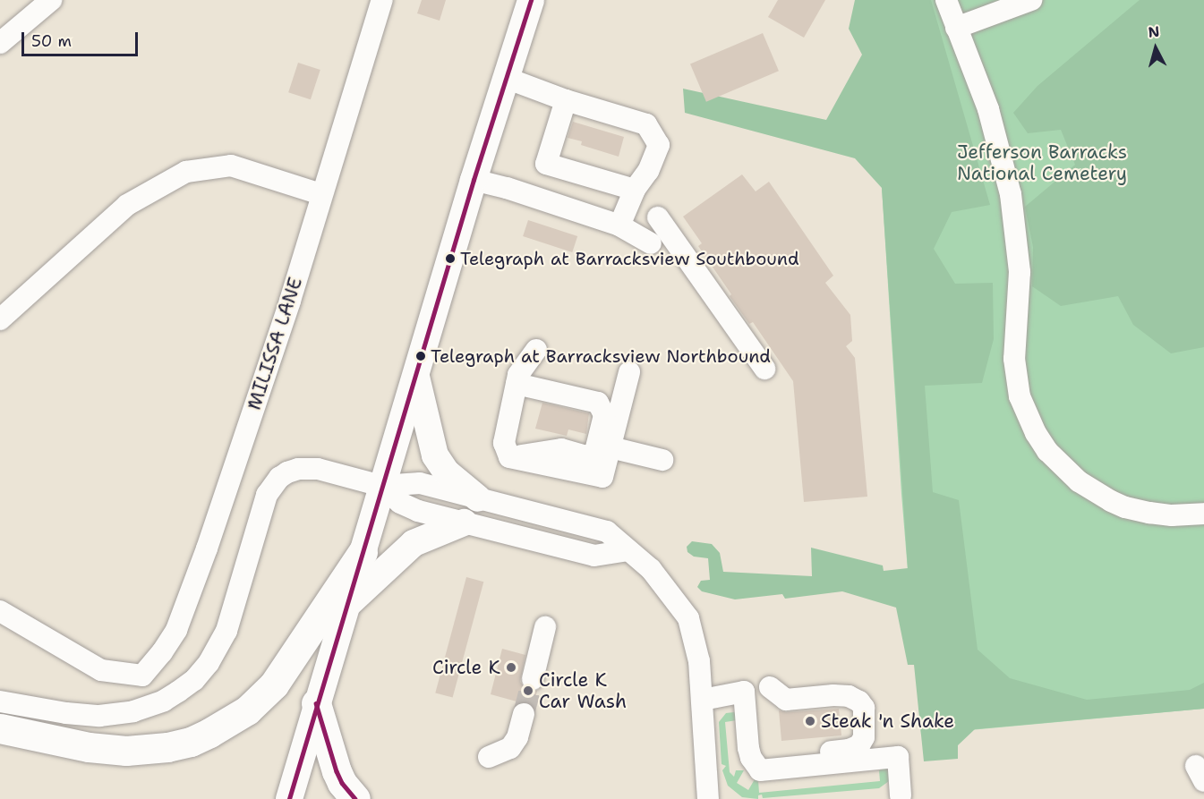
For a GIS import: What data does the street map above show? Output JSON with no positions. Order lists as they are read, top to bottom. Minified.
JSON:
{"streets":{"street":["MILISSA LANE"]},"parks":["Jefferson Barracks National Cemetery"],"places":["Telegraph at Barracksview Southbound","Telegraph at Barracksview Northbound","Circle K","Circle K Car Wash","Steak 'n Shake"],"scale_bar":"50 m","north":"top"}
